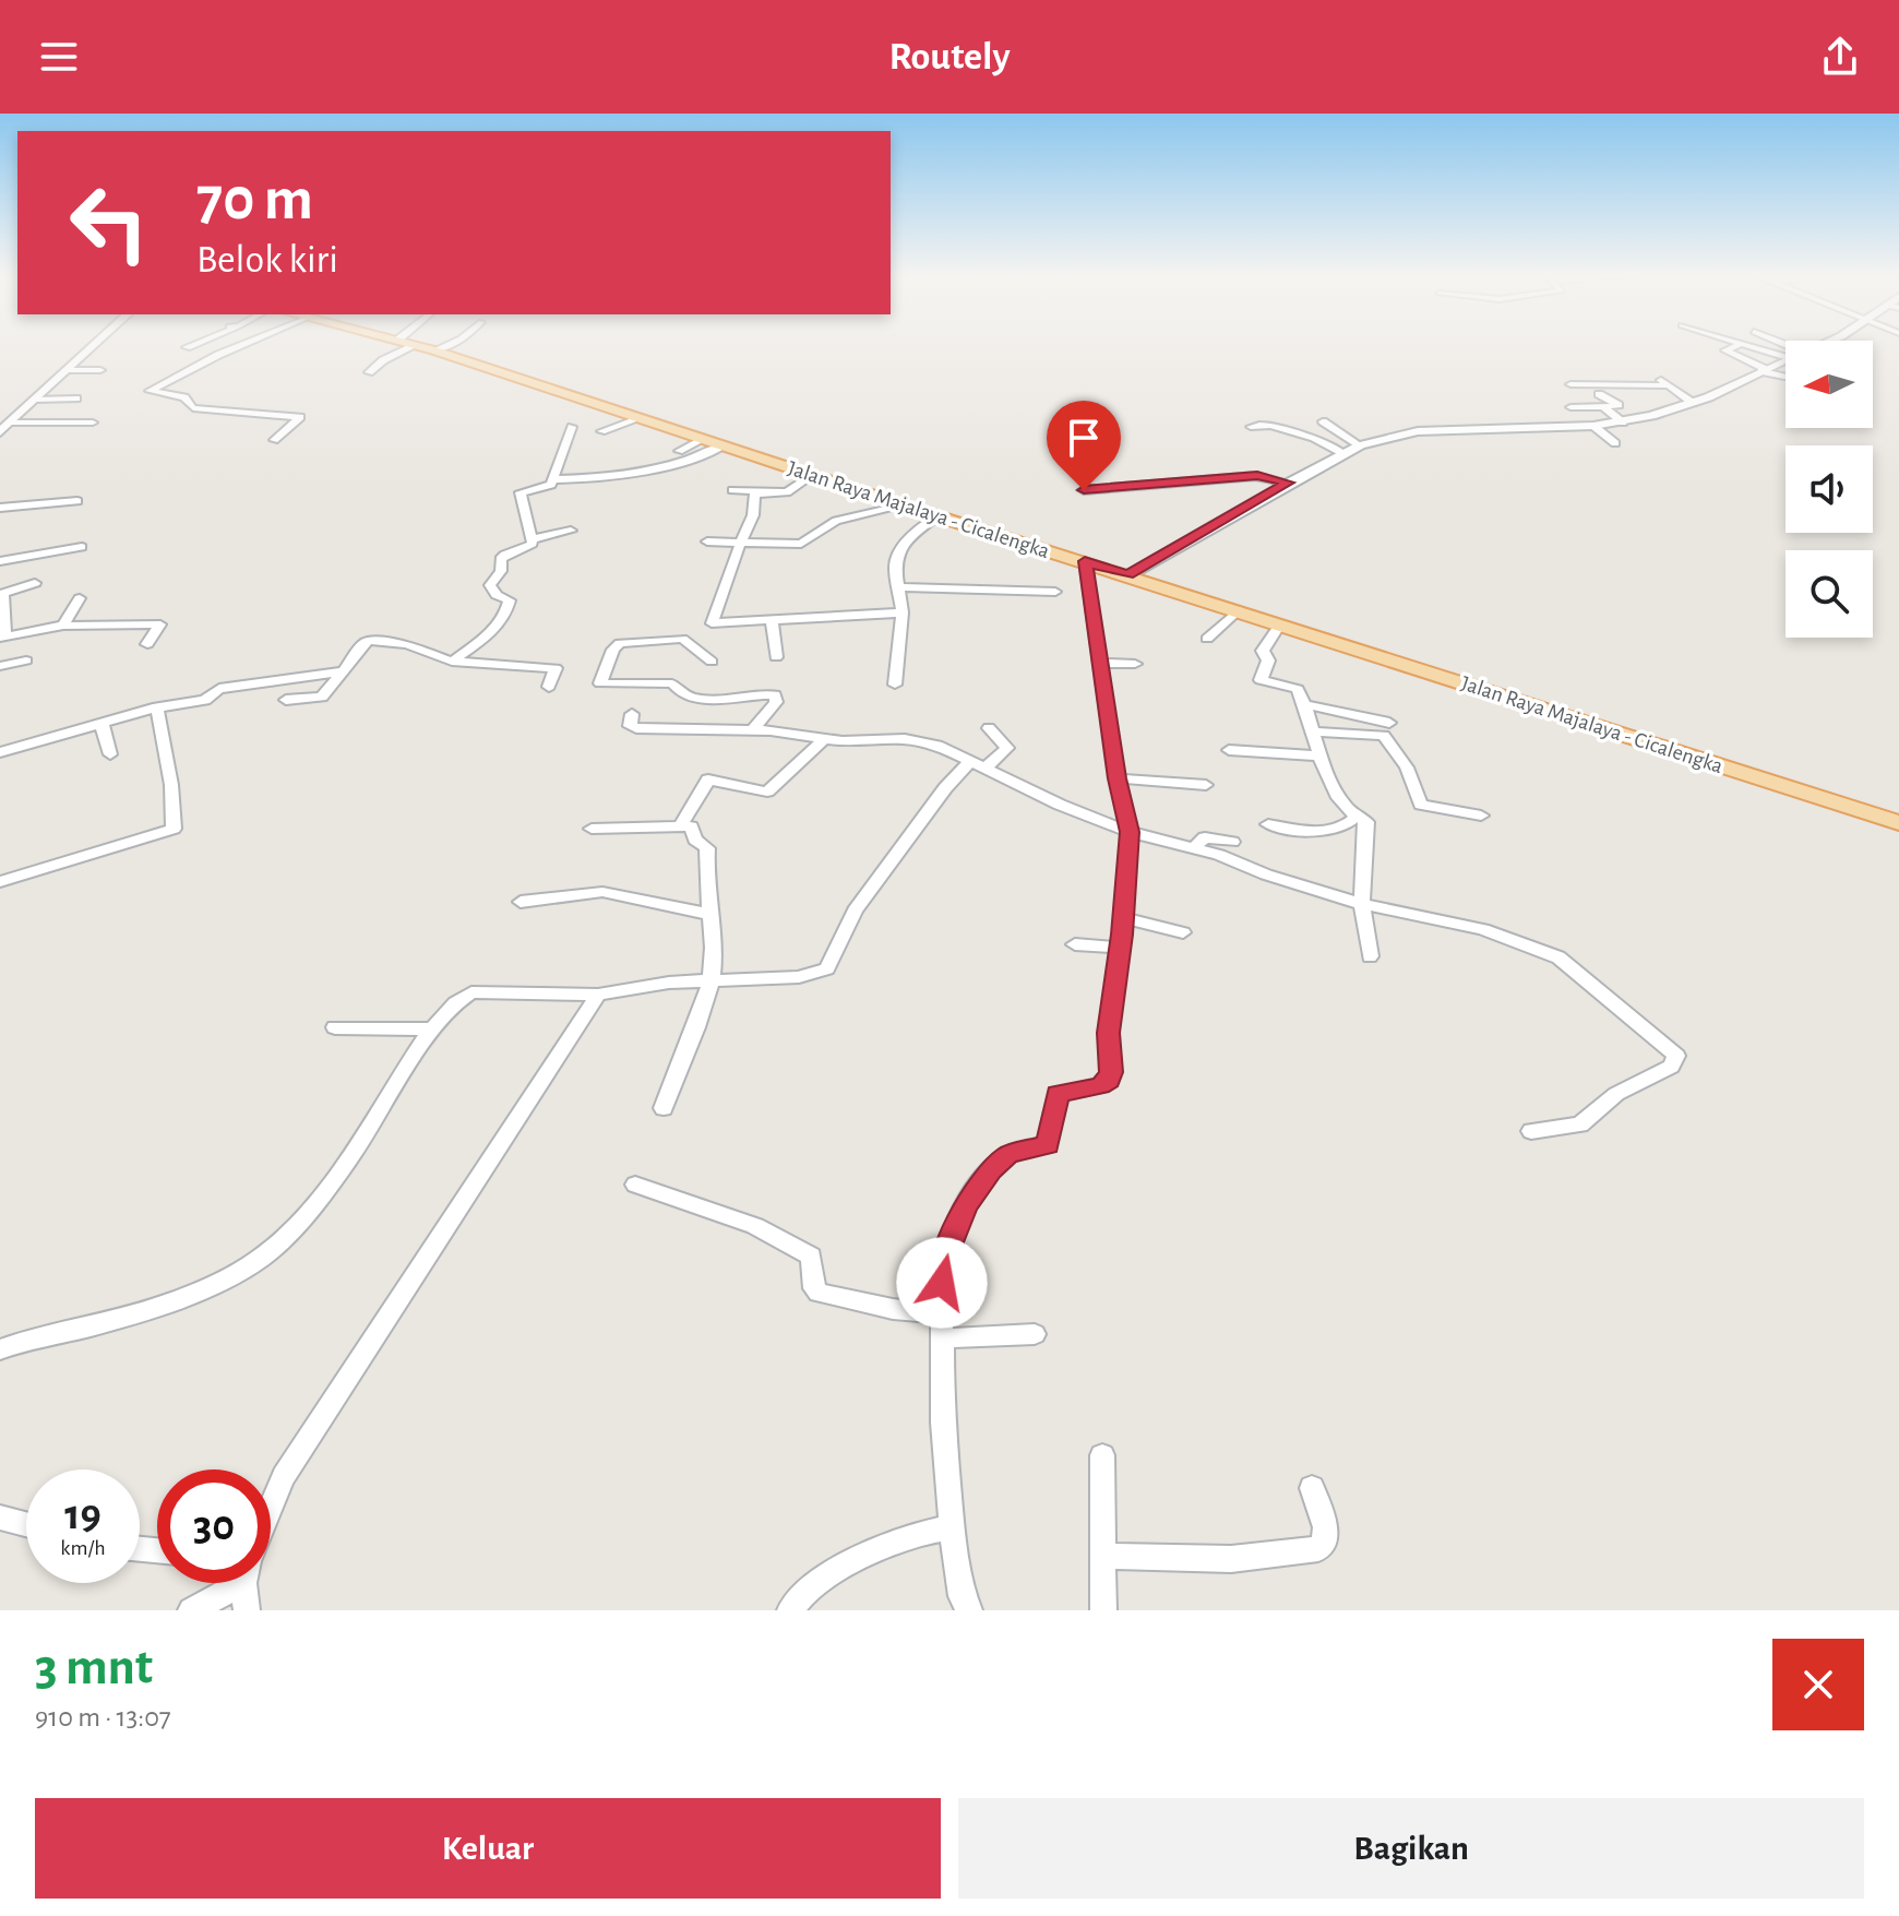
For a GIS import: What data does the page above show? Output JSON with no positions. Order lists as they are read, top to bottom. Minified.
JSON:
{"streets":{"main road":["Jalan Raya Majalaya - Cicalengka"]},"north":"left","page":{"header":"Routely","turn":["70 m","Belok kiri"],"speed":"19 km/h","limit":"30","heading":["3 mnt","910 m · 13:07"],"buttons":["Keluar","Bagikan"]}}
